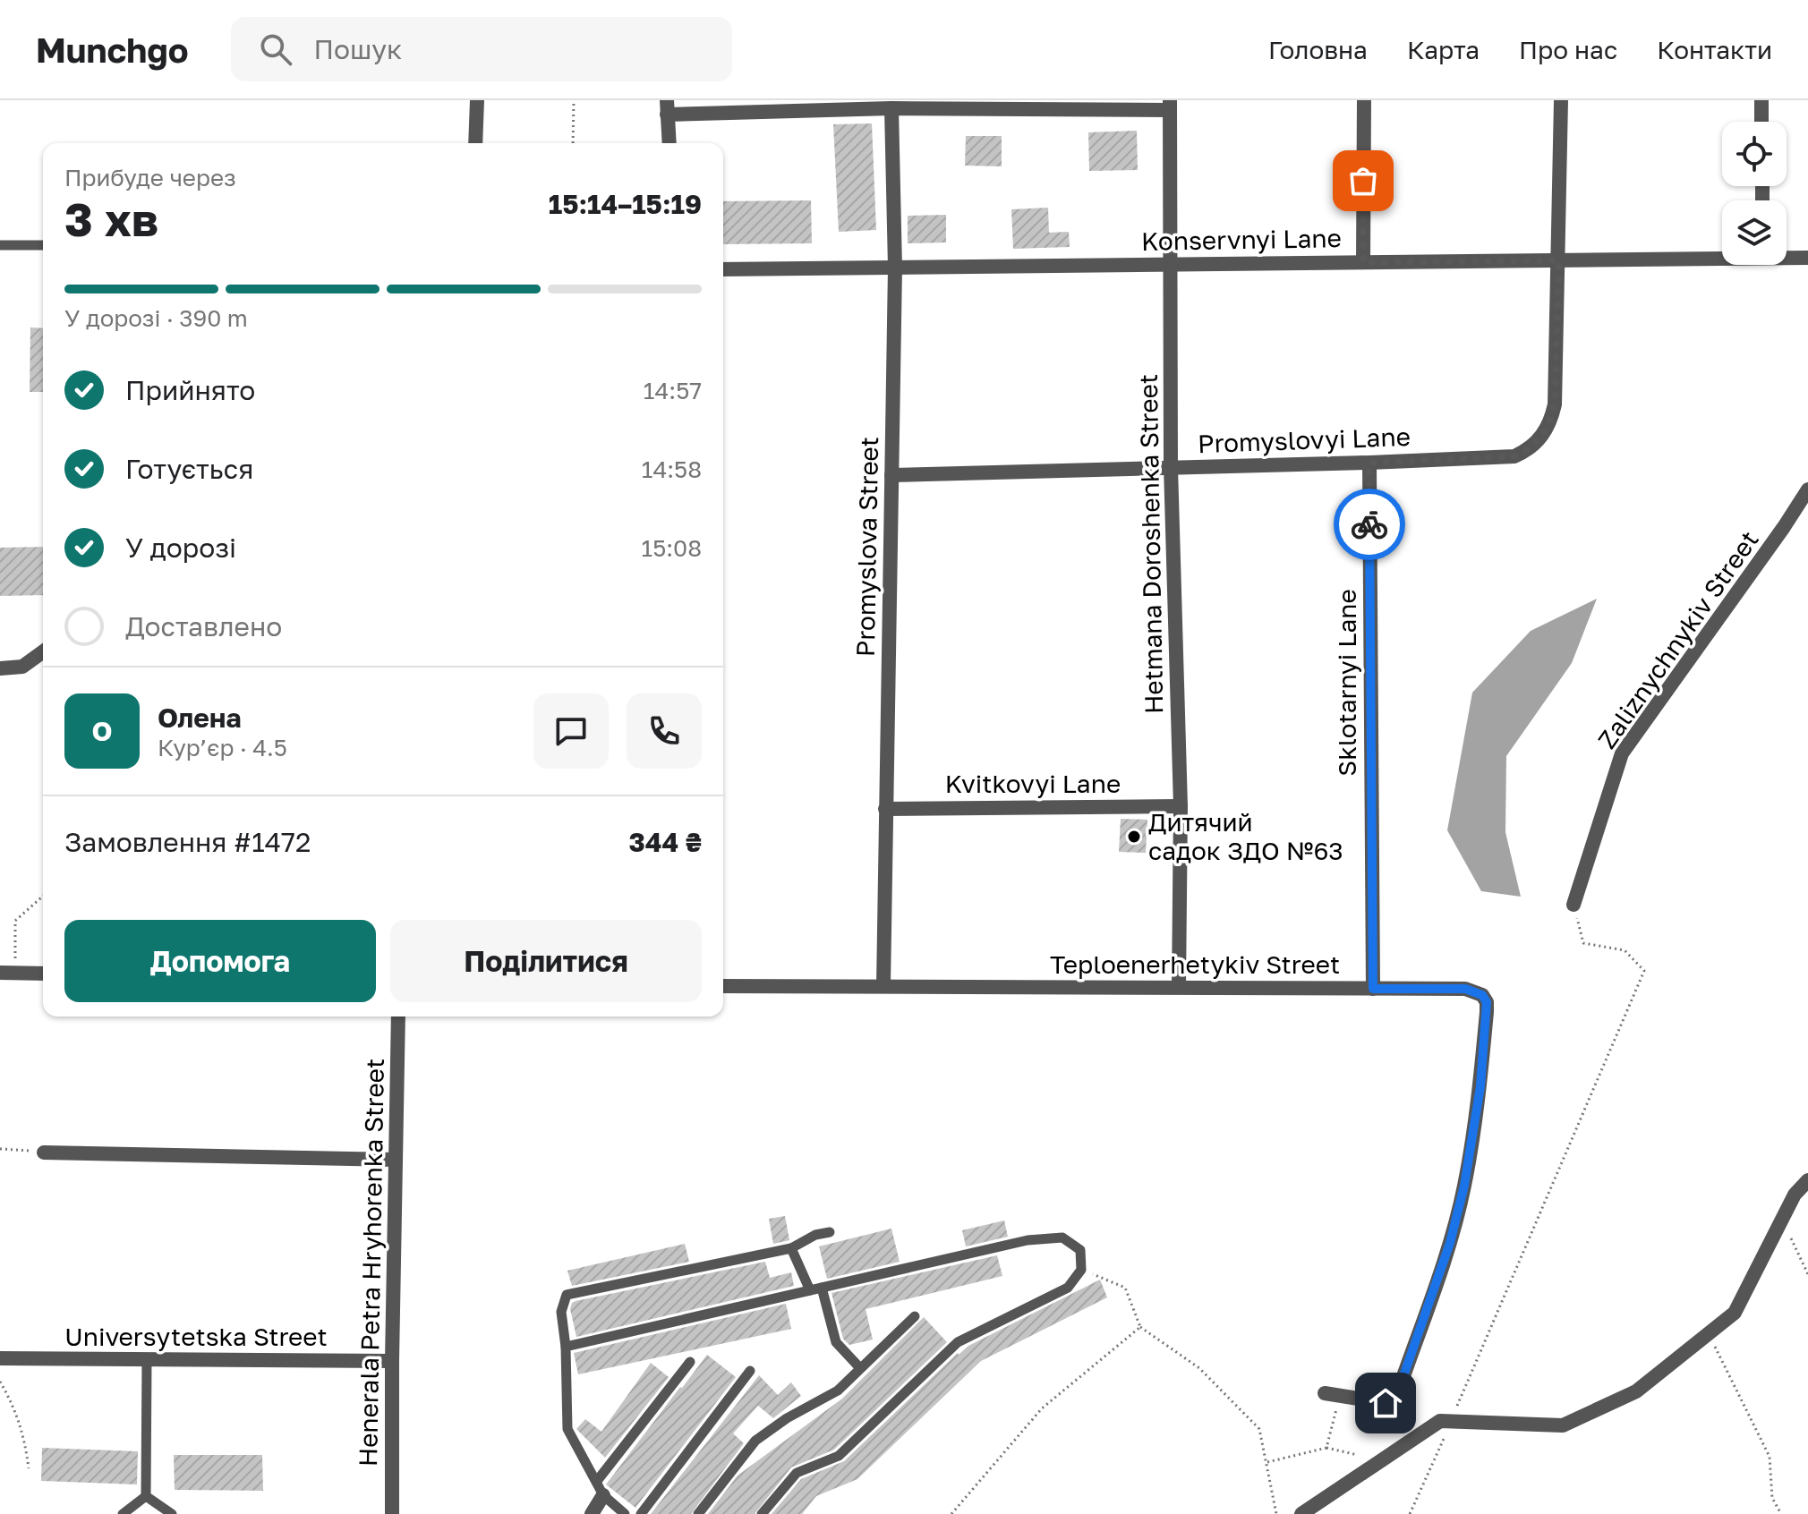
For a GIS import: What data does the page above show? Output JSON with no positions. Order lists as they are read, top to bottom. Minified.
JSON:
{"streets":{"street":["Konservnyi Lane","Promyslovyi Lane","Hetmana Doroshenka Street","Promyslova Street","Zaliznychnykiv Street","Sklotarnyi Lane","Kvitkovyi Lane","Teploenerhetykiv Street","Henerala Petra Hryhorenka Street","Universytetska Street"]},"crossings":[["Konservnyi Lane","Promyslovyi Lane"],["Konservnyi Lane","Hetmana Doroshenka Street"],["Konservnyi Lane","Promyslova Street"],["Promyslovyi Lane","Hetmana Doroshenka Street"],["Promyslovyi Lane","Promyslova Street"],["Promyslovyi Lane","Sklotarnyi Lane"],["Hetmana Doroshenka Street","Kvitkovyi Lane"],["Hetmana Doroshenka Street","Teploenerhetykiv Street"],["Promyslova Street","Kvitkovyi Lane"],["Promyslova Street","Teploenerhetykiv Street"],["Sklotarnyi Lane","Teploenerhetykiv Street"],["Henerala Petra Hryhorenka Street","Universytetska Street"]],"places":["Дитячий садок ЗДО №63"],"page":{"header":"Munchgo","search":"Пошук","nav":["Головна","Карта","Про нас","Контакти"],"heading":["3 хв","Прибуде через","15:14–15:19"],"panel":["Олена","Кур’єр · 4.5","Замовлення #1472","344 ₴"],"bar":"У дорозі · 390 m","list":[["Прийнято","14:57"],["Готується","14:58"],["У дорозі","15:08"],"Доставлено"],"round":"О","buttons":["Допомога","Поділитися"]}}
